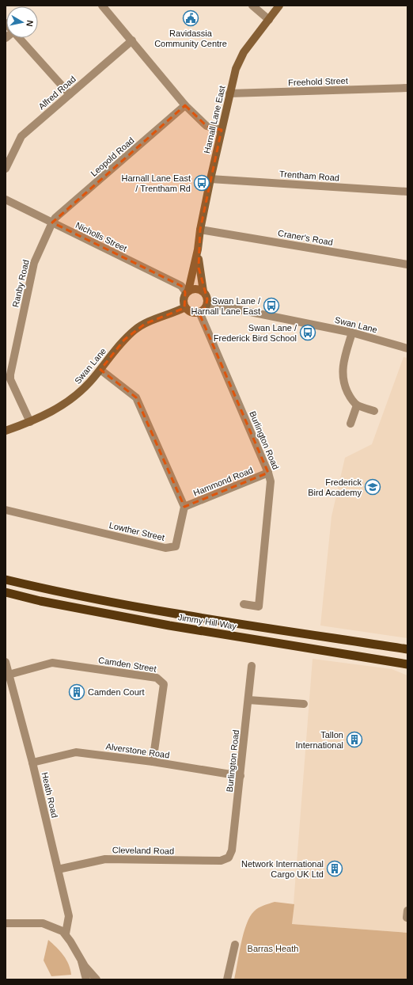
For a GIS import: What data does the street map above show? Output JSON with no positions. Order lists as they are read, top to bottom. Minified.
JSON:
{"streets":{"highway":["Jimmy Hill Way"],"main road":["Harnall Lane East","Swan Lane"],"street":["Freehold Street","Alfred Road","Leopold Road","Trentham Road","Nicholls Street","Craner's Road","Ranby Road","Burlington Road","Hammond Road","Lowther Street","Camden Street","Alverstone Road","Heath Road","Cleveland Road"]},"crossings":[["Freehold Street","Harnall Lane East"],["Harnall Lane East","Trentham Road"],["Harnall Lane East","Nicholls Street"],["Harnall Lane East","Craner's Road"],["Harnall Lane East","Swan Lane"],["Harnall Lane East","Burlington Road"],["Leopold Road","Nicholls Street"],["Leopold Road","Ranby Road"],["Nicholls Street","Ranby Road"],["Nicholls Street","Swan Lane"],["Nicholls Street","Burlington Road"],["Ranby Road","Swan Lane"],["Swan Lane","Burlington Road"],["Burlington Road","Hammond Road"],["Burlington Road","Alverstone Road"],["Burlington Road","Cleveland Road"],["Hammond Road","Lowther Street"],["Camden Street","Alverstone Road"],["Camden Street","Heath Road"],["Alverstone Road","Heath Road"],["Heath Road","Cleveland Road"]],"parks":["Barras Heath"],"places":{"public building":["Ravidassia Community Centre"],"bus stop":["Harnall Lane East / Trentham Rd","Swan Lane / Harnall Lane East","Swan Lane / Frederick Bird School"],"school or university":["Frederick Bird Academy"],"building":["Camden Court","Tallon International","Network International Cargo UK Ltd"]},"north":"right"}
